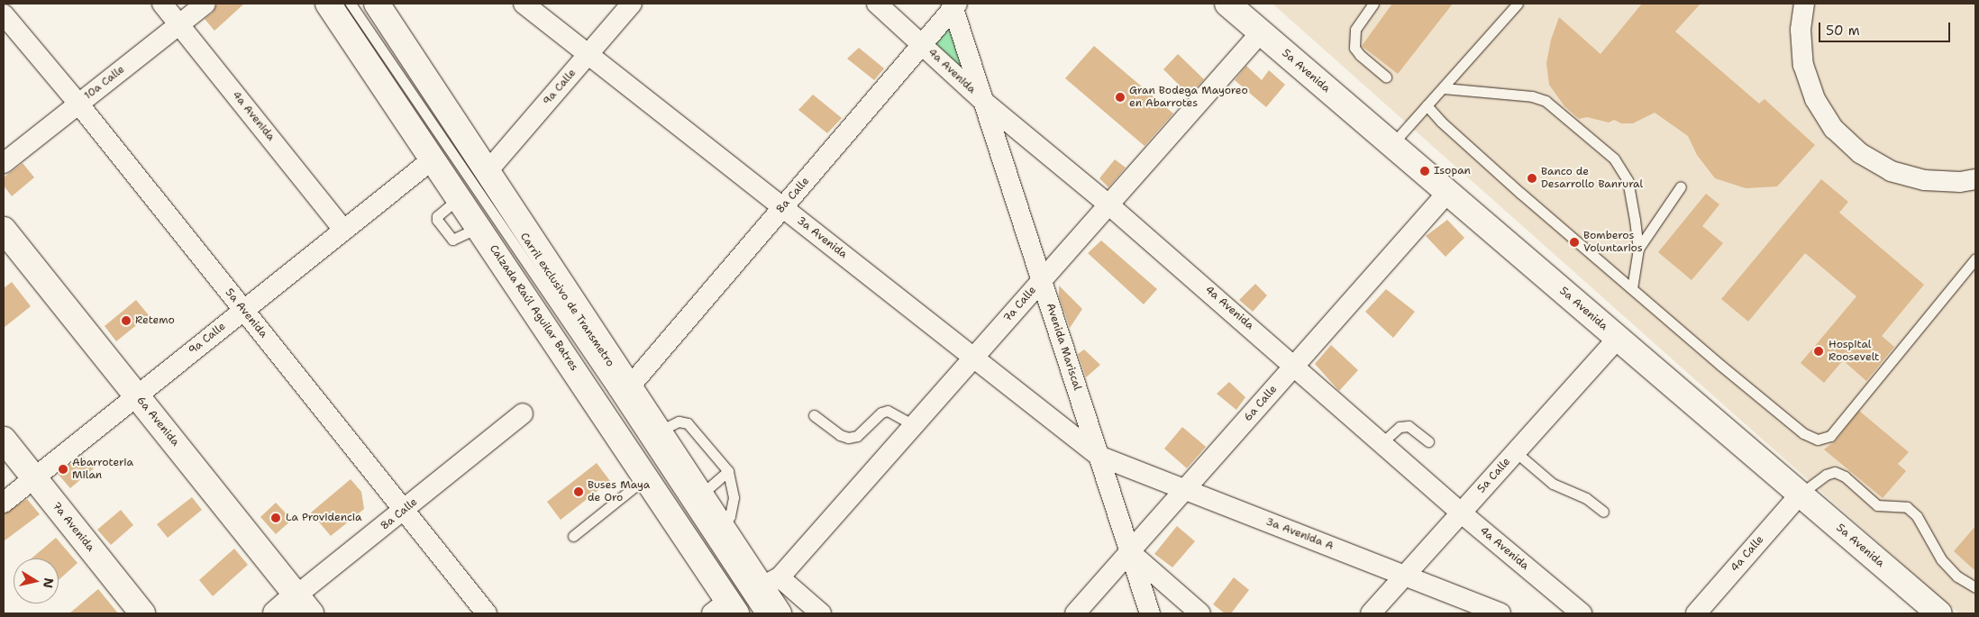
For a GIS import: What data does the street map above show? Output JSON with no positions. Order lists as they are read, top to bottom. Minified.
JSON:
{"streets":{"main road":["5a Avenida","8a Calle","Calzada Raúl Aguilar Batres","6a Avenida","7a Avenida"],"street":["4a Avenida","10a Calle","9a Calle","3a Avenida","7a Calle","Avenida Mariscal","6a Calle","5a Calle","3a Avenida A","4a Calle"],"lane":["Carril exclusivo de Transmetro"]},"crossings":[["4a Avenida","10a Calle"],["4a Avenida","9a Calle"],["4a Avenida","8a Calle"],["4a Avenida","7a Calle"],["4a Avenida","Avenida Mariscal"],["4a Avenida","6a Calle"],["4a Avenida","5a Calle"],["5a Avenida","10a Calle"],["5a Avenida","9a Calle"],["5a Avenida","8a Calle"],["5a Avenida","7a Calle"],["5a Avenida","6a Calle"],["5a Avenida","5a Calle"],["5a Avenida","4a Calle"],["9a Calle","3a Avenida"],["9a Calle","Calzada Raúl Aguilar Batres"],["9a Calle","6a Avenida"],["9a Calle","7a Avenida"],["8a Calle","3a Avenida"],["8a Calle","Avenida Mariscal"],["8a Calle","6a Avenida"],["3a Avenida","7a Calle"],["3a Avenida","Avenida Mariscal"],["3a Avenida","3a Avenida A"],["7a Calle","Avenida Mariscal"],["Avenida Mariscal","6a Calle"],["Avenida Mariscal","3a Avenida A"],["6a Calle","3a Avenida A"],["5a Calle","3a Avenida A"]],"places":["Gran Bodega Mayoreo en Abarrotes","Isopan","Banco de Desarrollo Banrural","Bomberos Voluntarios","Retemo","Hospital Roosevelt","Abarroteria Milan","Buses Maya de Oro","La Providencia"],"scale_bar":"50 m","north":"right"}
